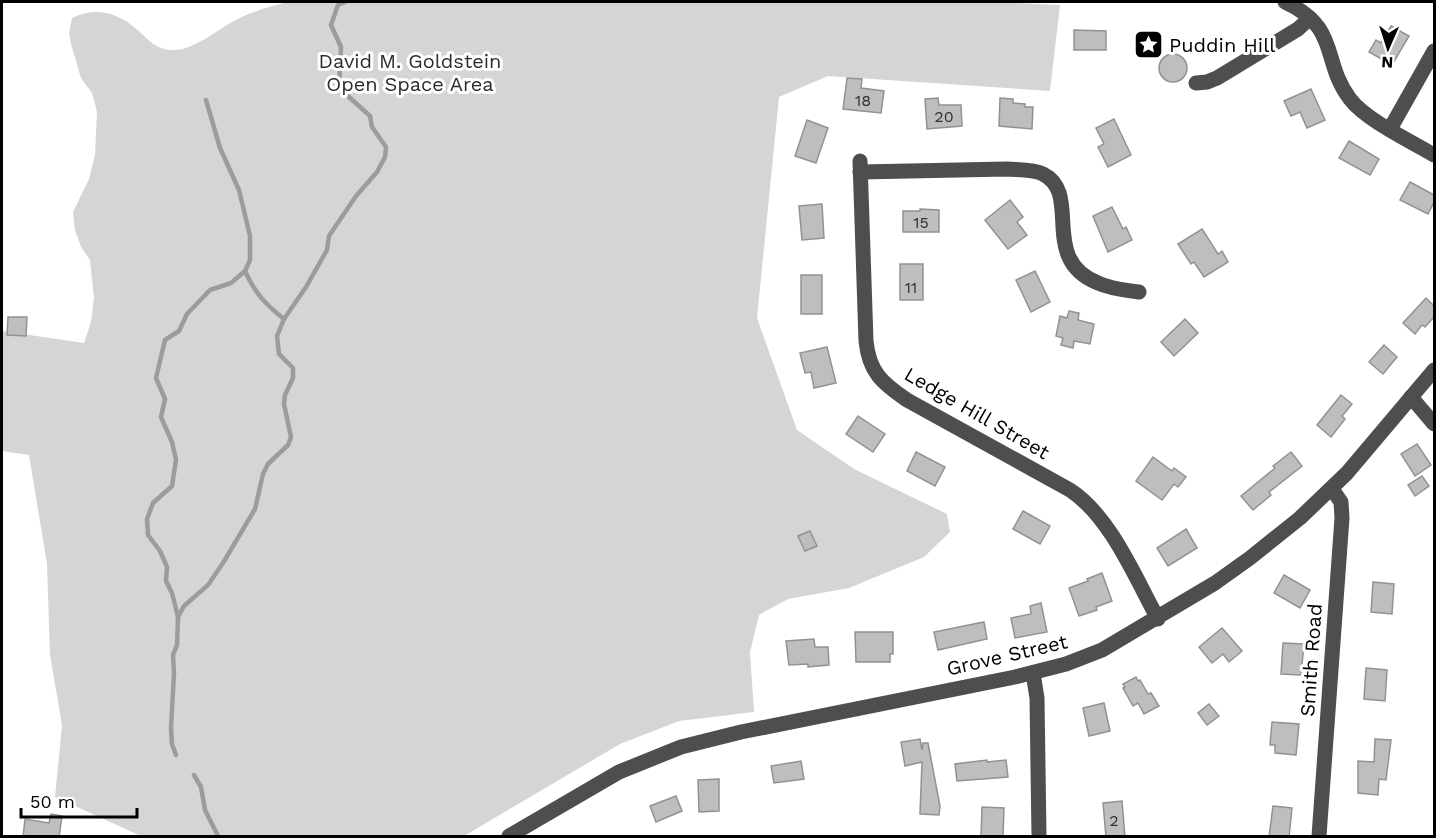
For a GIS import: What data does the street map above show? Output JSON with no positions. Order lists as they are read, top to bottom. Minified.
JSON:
{"streets":{"street":["Ledge Hill Street","Grove Street","Smith Road"]},"crossings":[["Ledge Hill Street","Grove Street"],["Grove Street","Smith Road"]],"parks":["David M. Goldstein Open Space Area"],"places":{"place":["Puddin Hill"]},"house_numbers":["18","20","15","11","2"],"scale_bar":"50 m","north":"bottom"}
